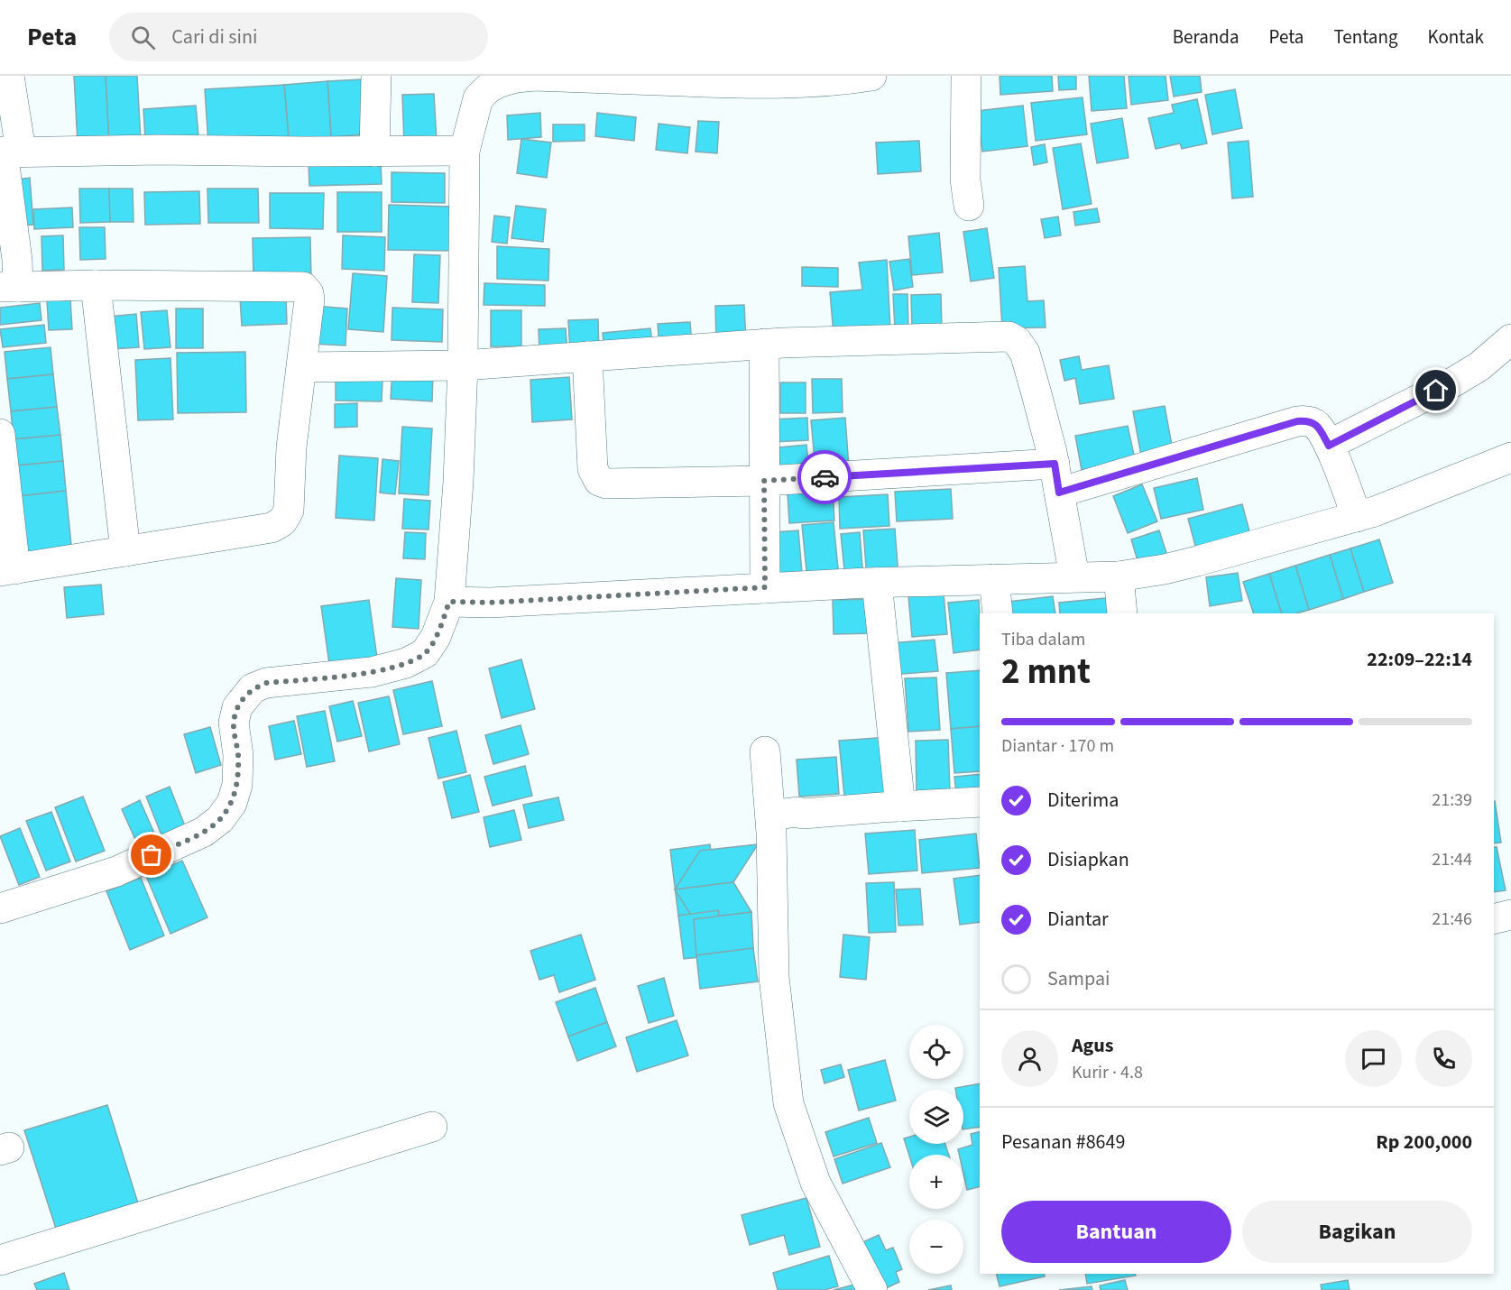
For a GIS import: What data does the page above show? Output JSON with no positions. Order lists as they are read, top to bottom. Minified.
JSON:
{"page":{"header":"Peta","search":"Cari di sini","nav":["Beranda","Peta","Tentang","Kontak"],"heading":["2 mnt","Tiba dalam","22:09–22:14"],"panel":["Agus","Kurir · 4.8","Pesanan #8649","Rp 200,000"],"bar":"Diantar · 170 m","list":[["Diterima","21:39"],["Disiapkan","21:44"],["Diantar","21:46"],"Sampai"],"map_buttons":["+","−"],"buttons":["Bantuan","Bagikan"]}}
